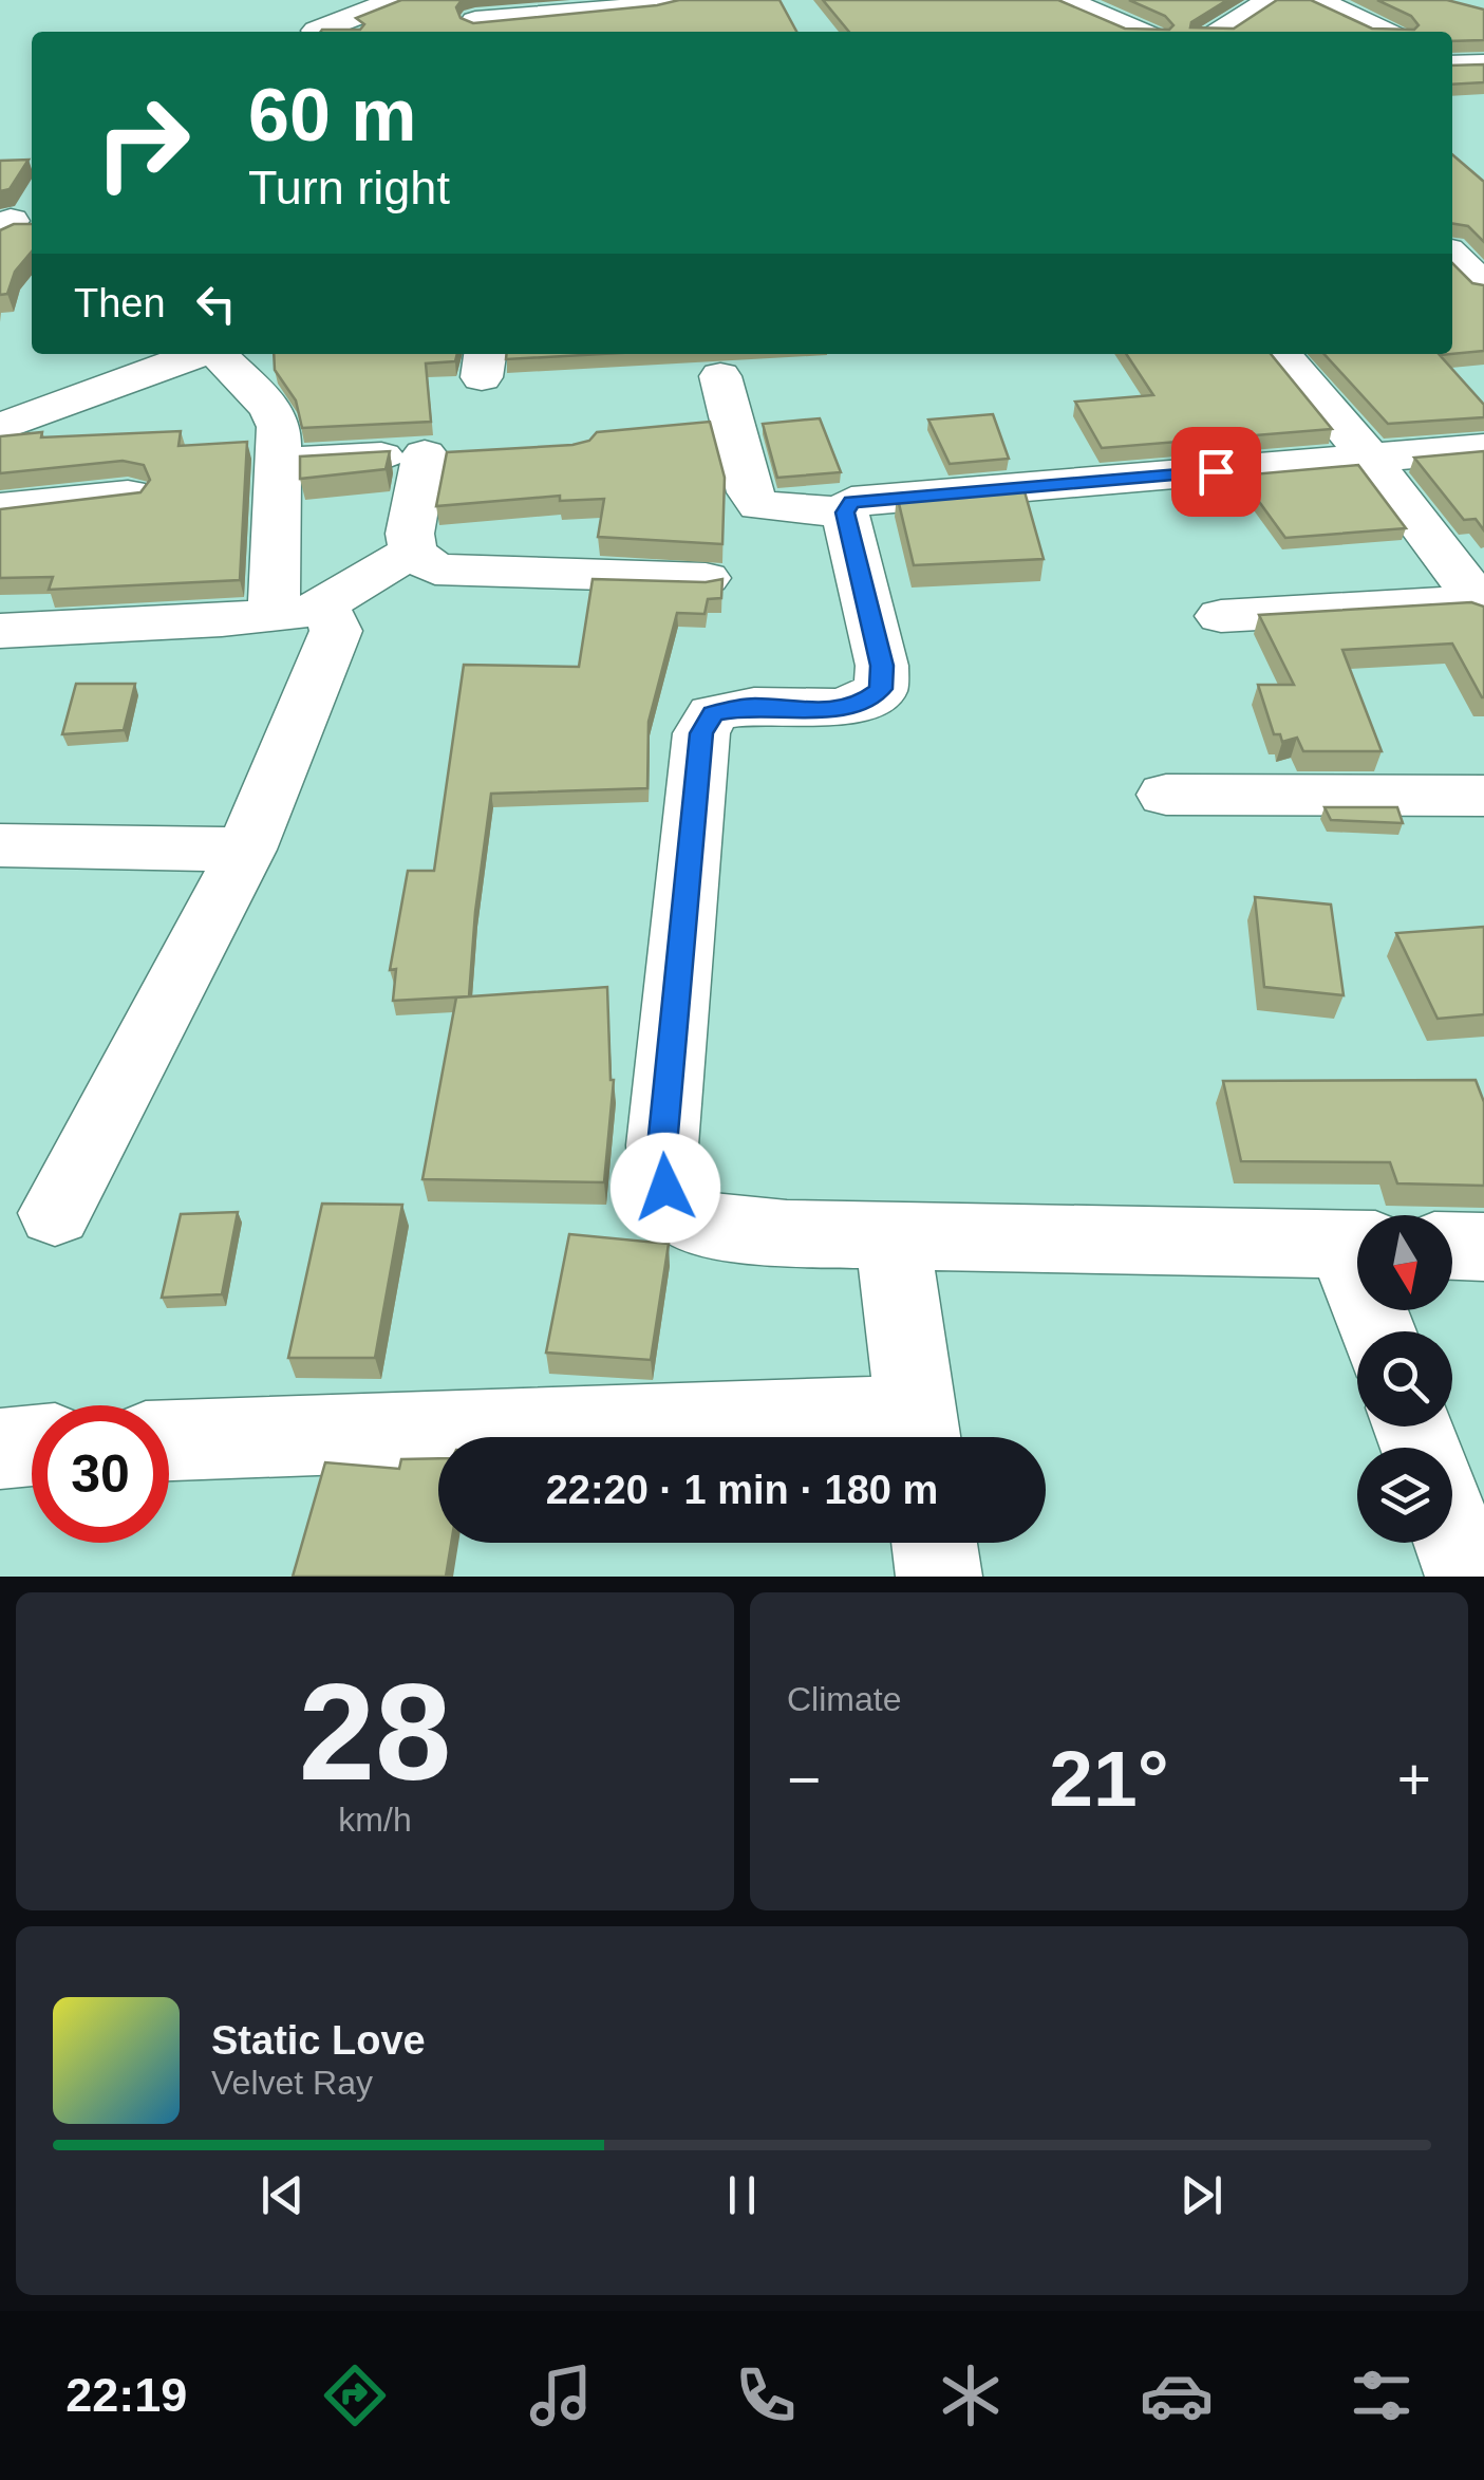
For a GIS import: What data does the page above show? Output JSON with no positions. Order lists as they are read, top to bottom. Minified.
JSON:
{"north":"bottom","page":{"turn":["60 m","Turn right"],"then":"Then","limit":"30","trip":"22:20 · 1 min · 180 m","tile":[["28","km/h"],"Climate"],"heat":["−","21°","+"],"song":["Static Love","Velvet Ray"],"tabs":"22:19"}}
